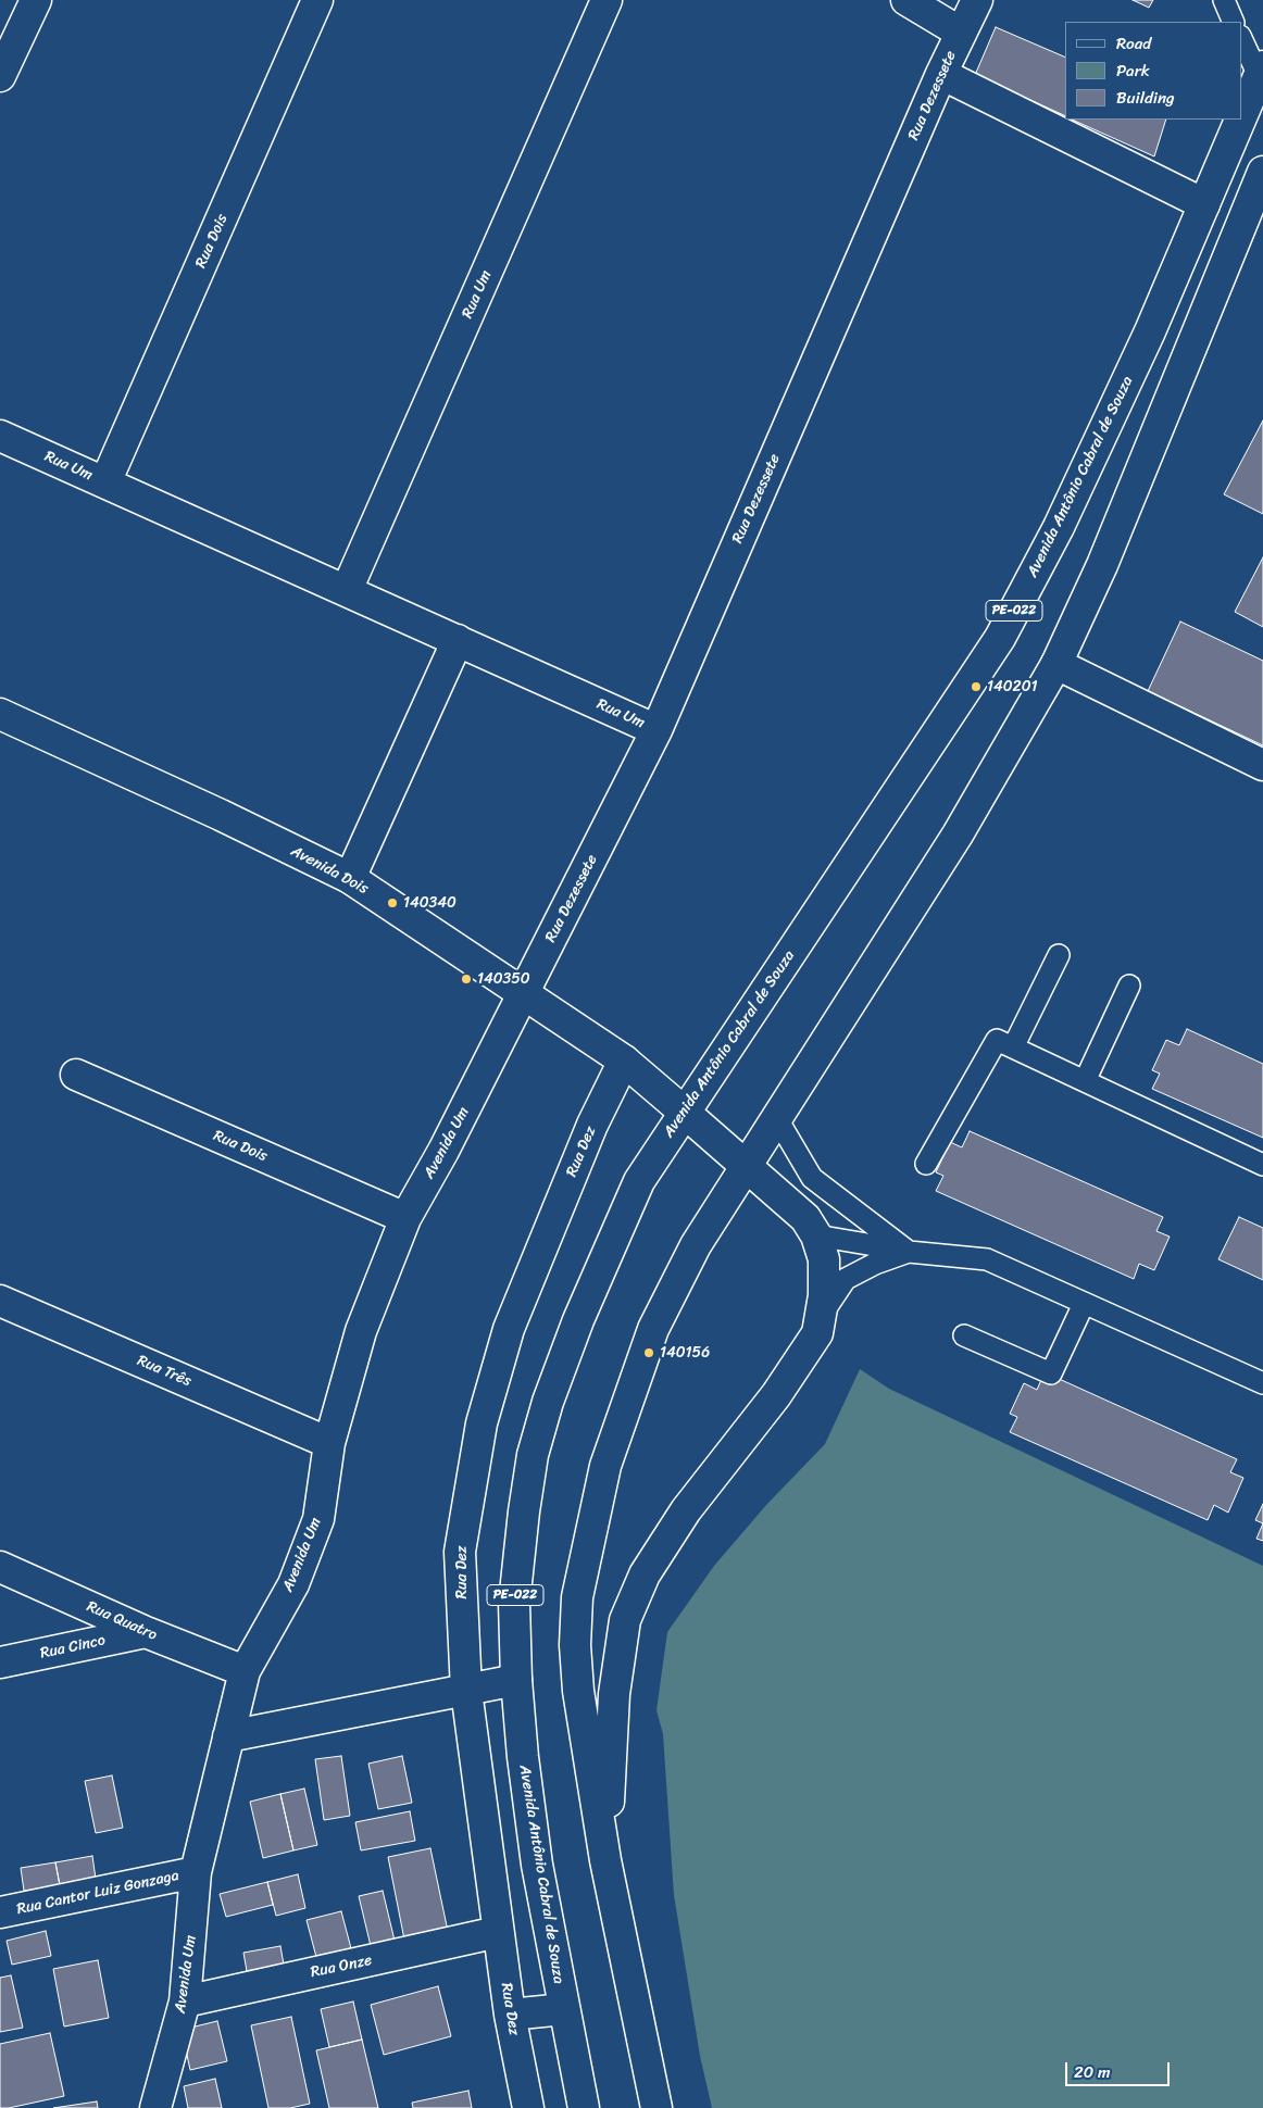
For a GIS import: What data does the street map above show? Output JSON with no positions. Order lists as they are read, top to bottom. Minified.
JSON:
{"streets":{"main road":["Rua Dezessete","Rua Dois","Rua Um","Avenida Antônio Cabral de Souza","PE-022","Avenida Dois","Avenida Um","Rua Dez","Rua Três","Rua Quatro","Rua Cinco","Rua Cantor Luiz Gonzaga","Rua Onze"]},"crossings":[["Rua Dezessete","Rua Um"],["Rua Dezessete","Avenida Dois"],["Rua Dezessete","Avenida Um"],["Rua Dois","Rua Um"],["Rua Dois","Avenida Um"],["Avenida Antônio Cabral de Souza","Avenida Dois"],["Avenida Dois","Avenida Um"],["Avenida Dois","Rua Dez"],["Avenida Um","Rua Três"],["Avenida Um","Rua Quatro"],["Avenida Um","Rua Cantor Luiz Gonzaga"],["Avenida Um","Rua Onze"],["Rua Dez","Rua Onze"],["Rua Quatro","Rua Cinco"]],"places":["140201","140340","140350","140156"],"legend":["Road","Park","Building"],"scale_bar":"20 m"}
